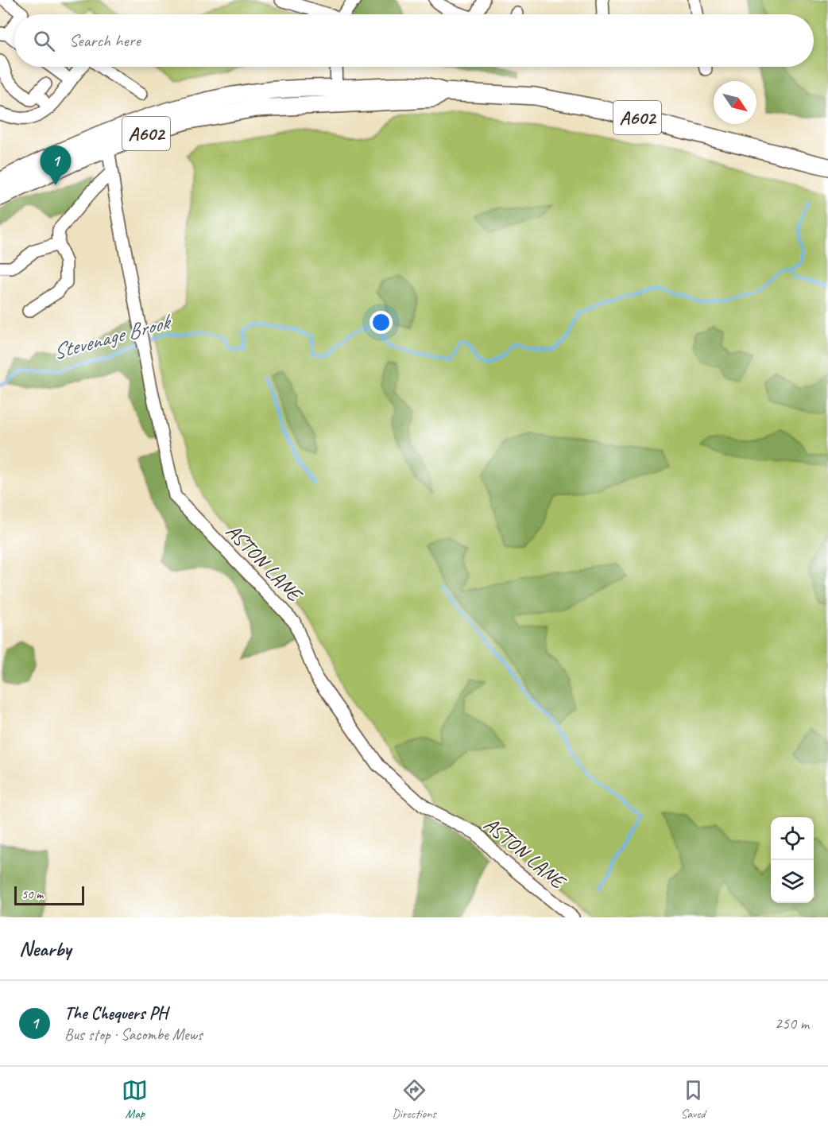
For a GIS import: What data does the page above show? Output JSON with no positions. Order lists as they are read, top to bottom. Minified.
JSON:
{"streets":{"highway":["A602"],"street":["ASTON LANE"]},"crossings":[["A602","ASTON LANE"]],"water":["Stevenage Brook"],"scale_bar":"50 m","north":"bottom right","page":{"search":"Search here","pins":"1","scale":"50 m","heading":"Nearby","list":[{"mark":"1","name":"The Chequers PH","note":"Bus stop · Sacombe Mews","value":"250 m"}],"nav":["Map","Directions","Saved"]}}
